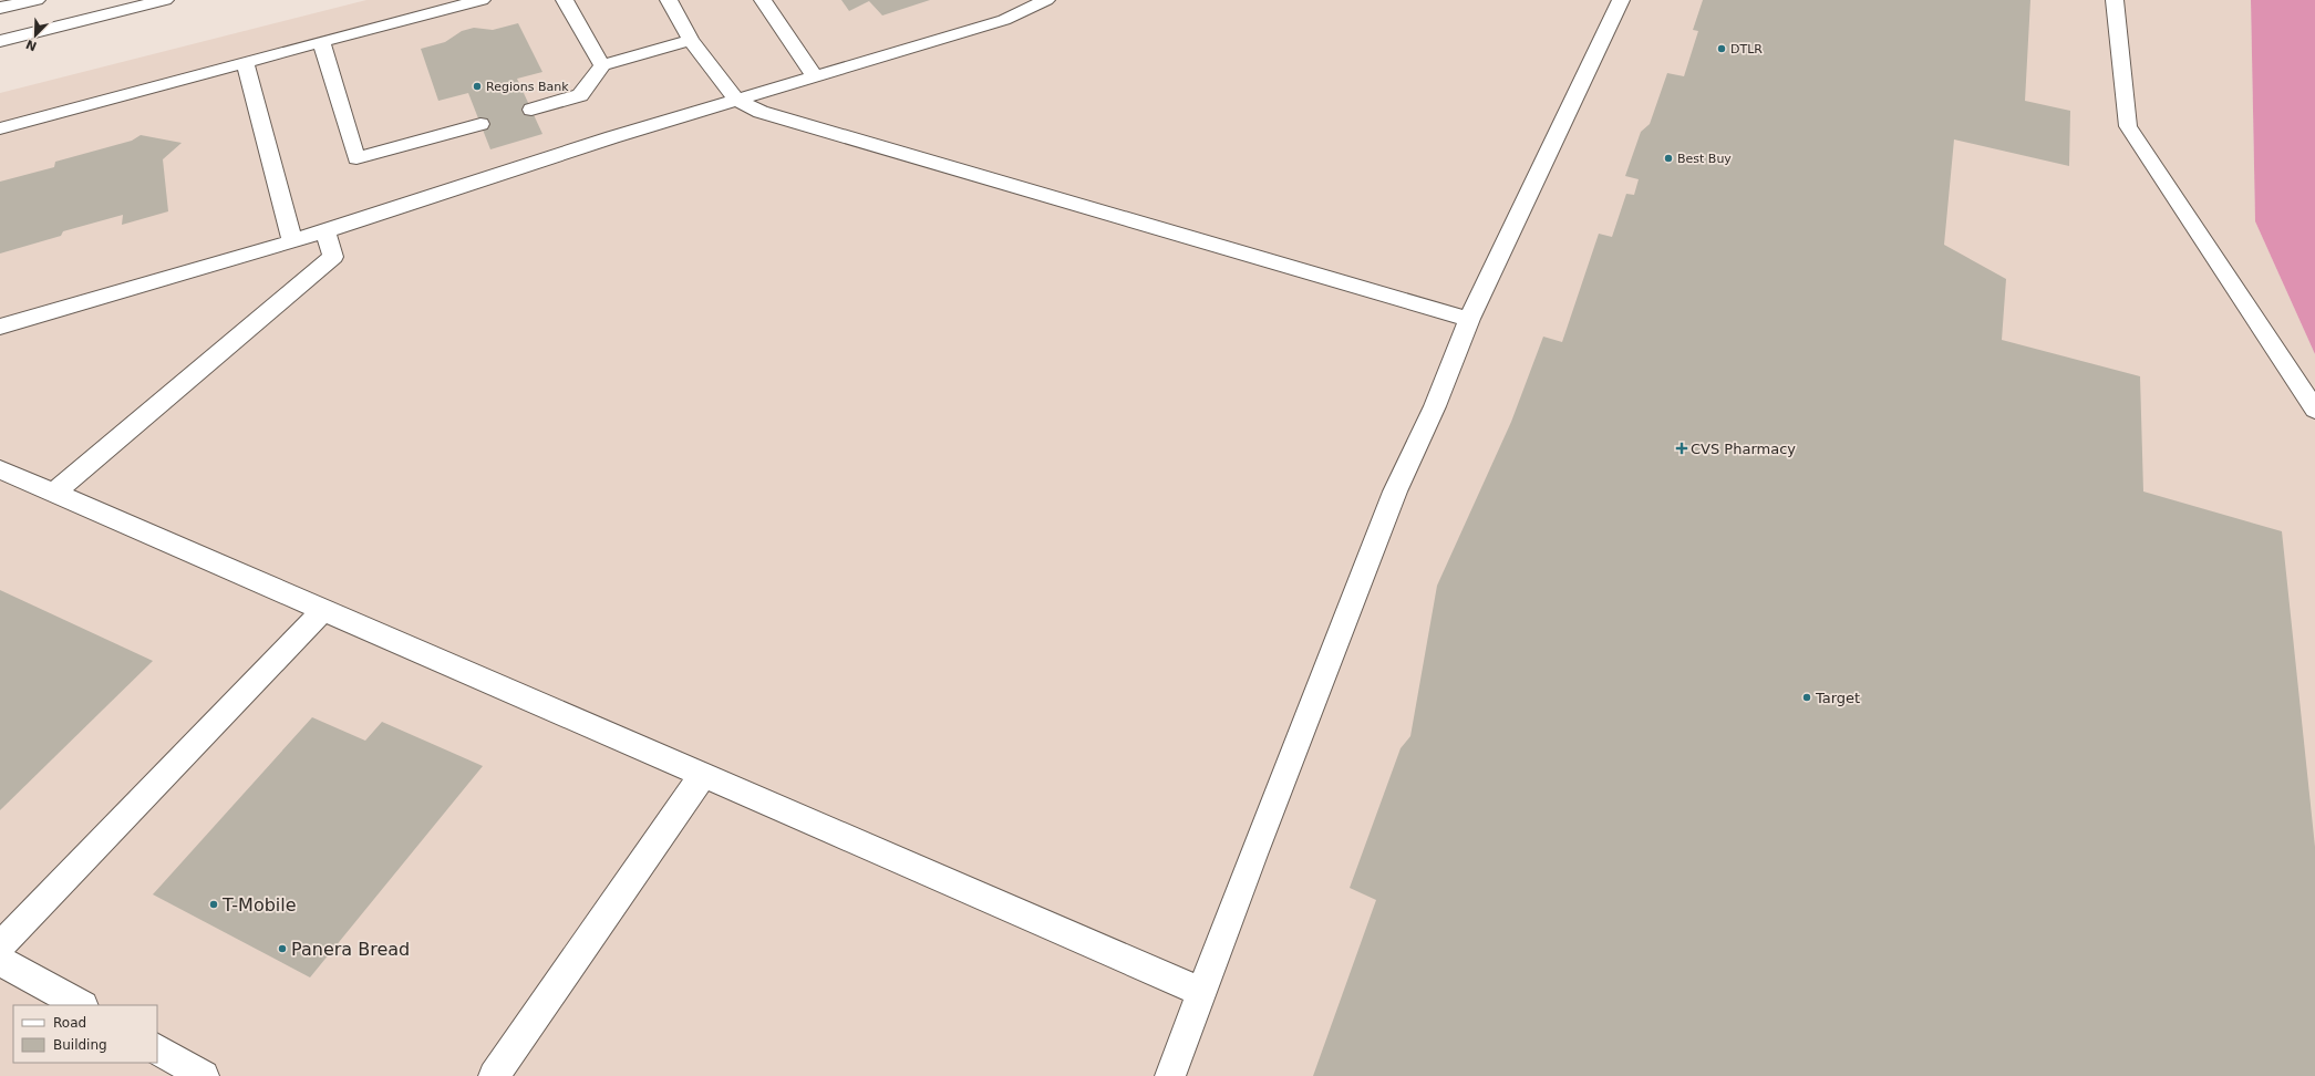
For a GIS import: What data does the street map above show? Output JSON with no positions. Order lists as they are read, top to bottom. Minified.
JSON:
{"places":{"other":["DTLR","Regions Bank","Best Buy","Target","T-Mobile","Panera Bread"],"health":["CVS Pharmacy"]},"legend":["Road","Building"],"north":"bottom left"}
